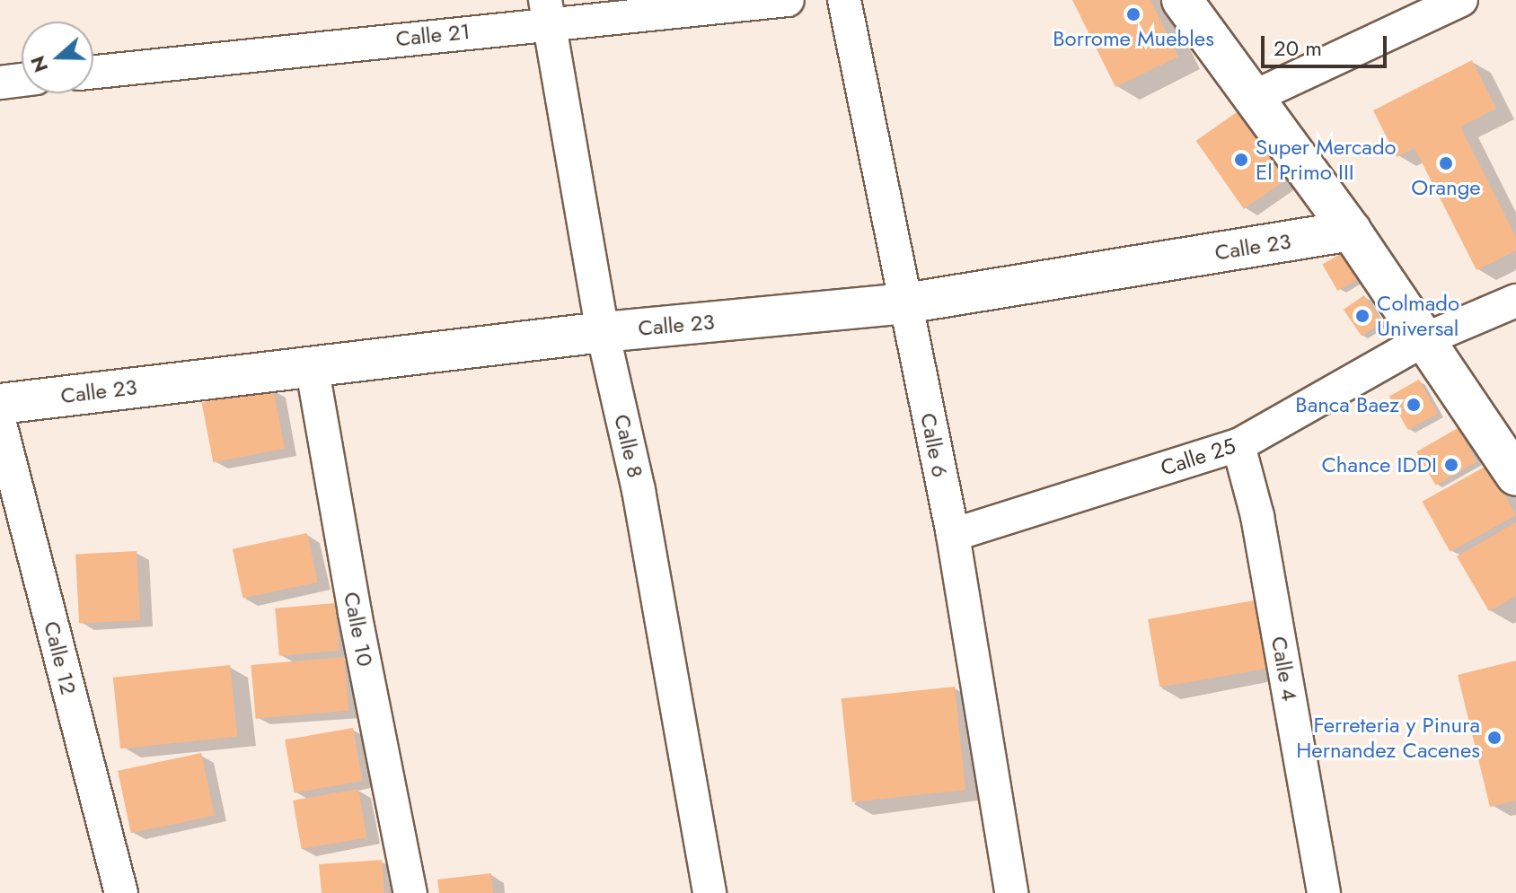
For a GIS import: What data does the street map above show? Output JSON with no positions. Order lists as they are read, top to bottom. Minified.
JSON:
{"streets":{"street":["Calle 21","Calle 23","Calle 6","Calle 8","Calle 25","Calle 10","Calle 12","Calle 4"]},"crossings":[["Calle 21","Calle 8"],["Calle 23","Calle 6"],["Calle 23","Calle 8"],["Calle 23","Calle 10"],["Calle 6","Calle 25"],["Calle 25","Calle 4"]],"places":["Borrome Muebles","Super Mercado El Primo III","Orange","Colmado Universal","Banca Baez","Chance IDDI","Ferreteria y Pinura Hernandez Cacenes"],"scale_bar":"20 m","north":"left"}
